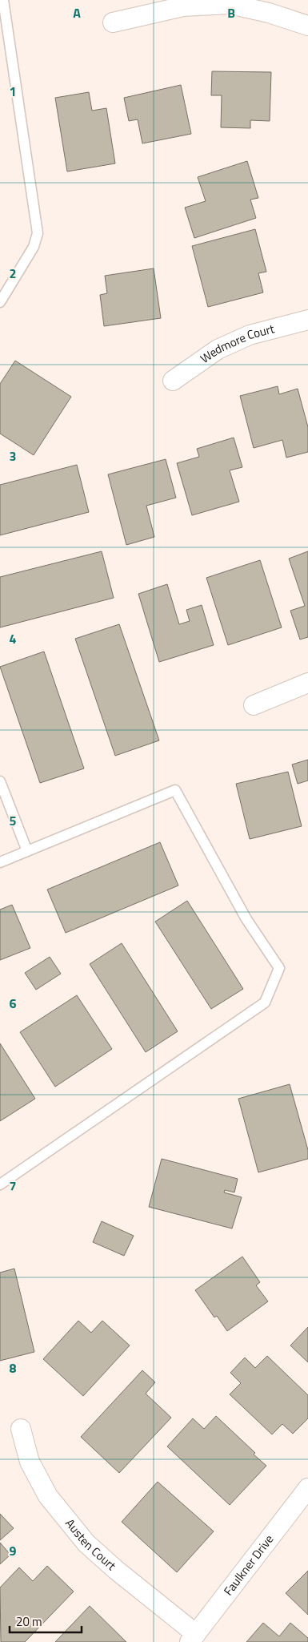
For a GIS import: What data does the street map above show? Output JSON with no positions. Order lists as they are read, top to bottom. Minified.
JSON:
{"streets":{"street":["Wedmore Court","Austen Court","Faulkner Drive"]},"crossings":[["Austen Court","Faulkner Drive"]],"scale_bar":"20 m","grid":{"columns":["A","B"],"rows":["1","2","3","4","5","6","7","8","9"]}}
